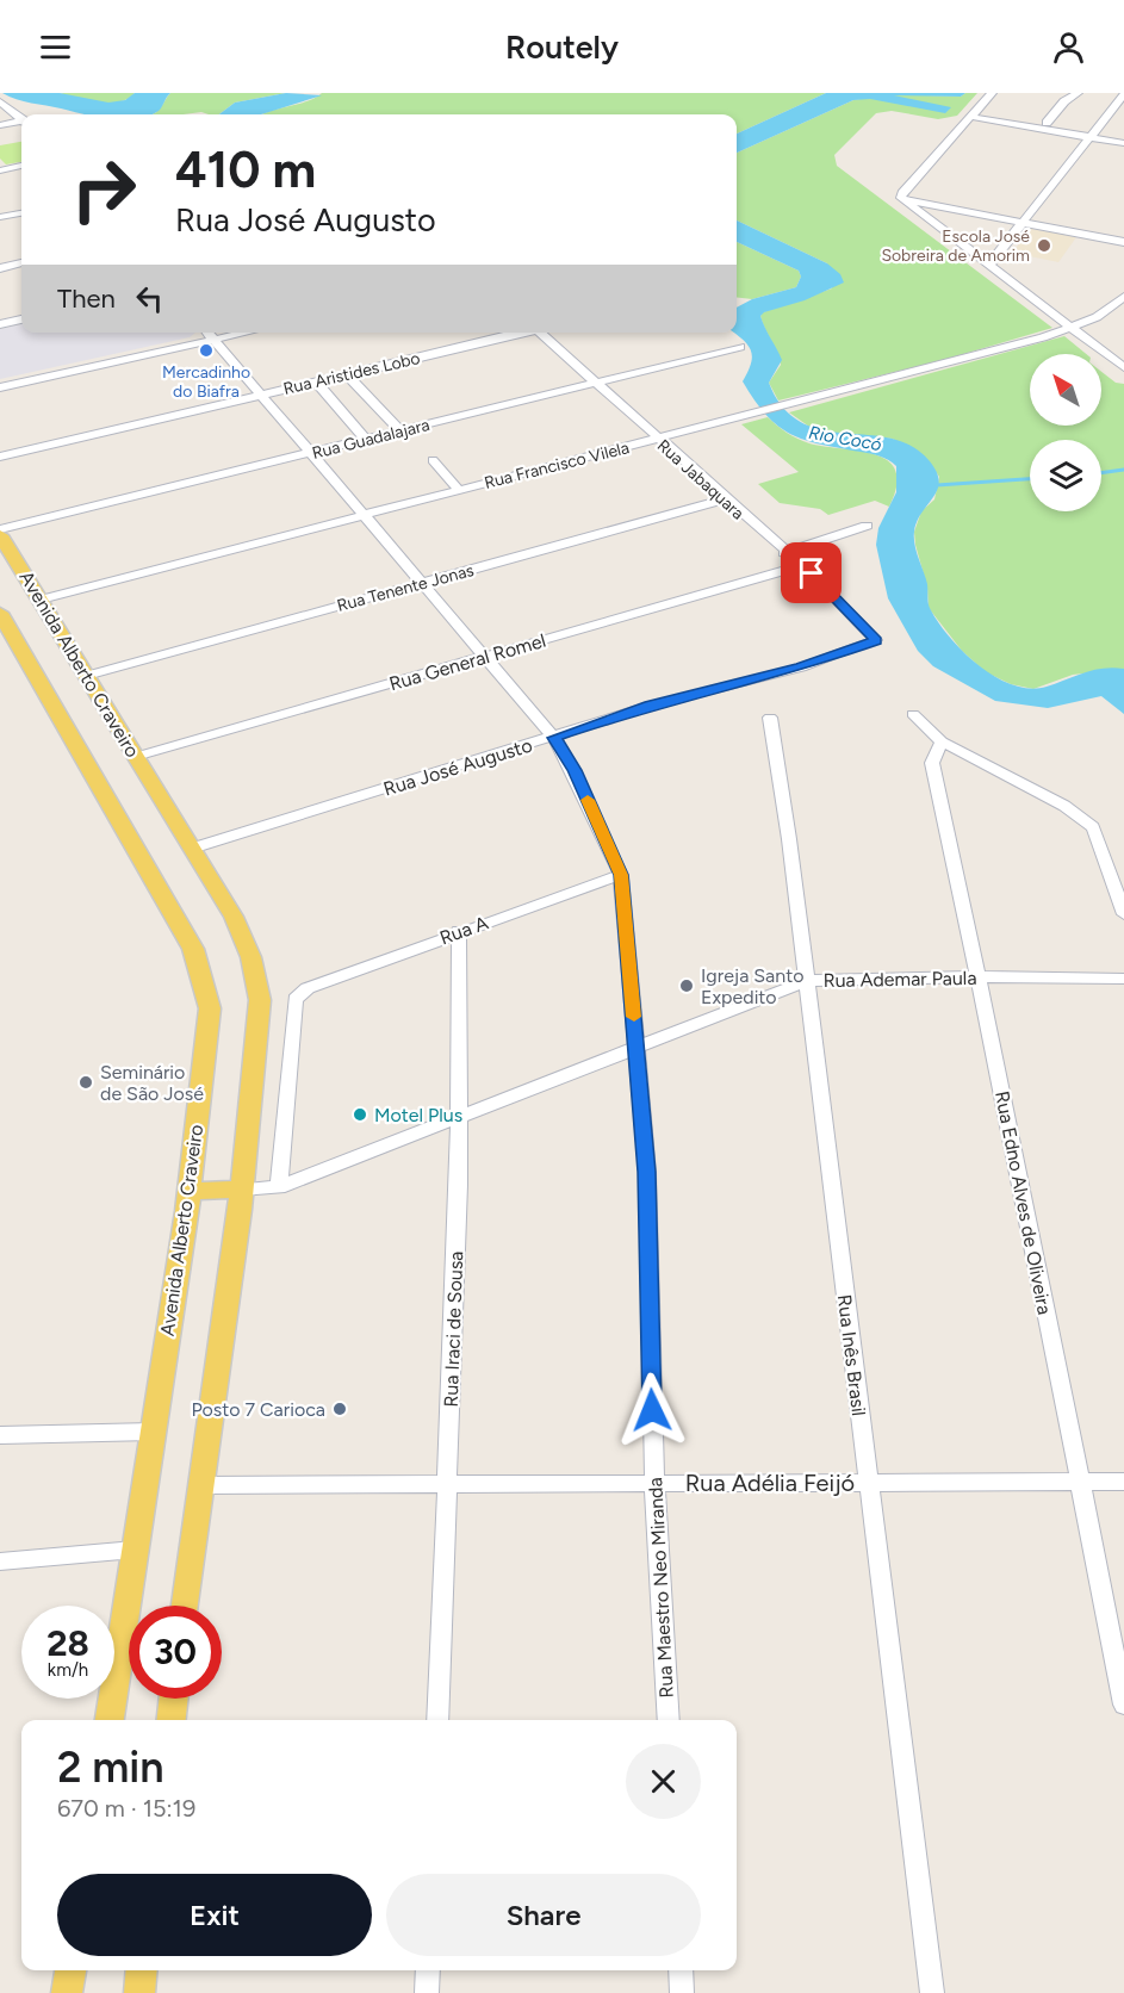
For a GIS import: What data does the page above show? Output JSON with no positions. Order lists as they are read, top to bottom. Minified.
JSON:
{"streets":{"main road":["Avenida Alberto Craveiro"],"street":["Rua Aristides Lobo","Rua Guadalajara","Rua Francisco Vilela","Rua Jabaquara","Rua Tenente Jonas","Rua General Romel","Rua José Augusto","Rua A","Rua Ademar Paula","Rua Edno Alves de Oliveira","Rua Iraci de Sousa","Rua Inês Brasil","Rua Adélia Feijó","Rua Maestro Neo Miranda"]},"crossings":[["Rua Aristides Lobo","Rua Maestro Neo Miranda"],["Rua Guadalajara","Rua Jabaquara"],["Rua Guadalajara","Avenida Alberto Craveiro"],["Rua Guadalajara","Rua Maestro Neo Miranda"],["Rua Francisco Vilela","Rua Jabaquara"],["Rua Francisco Vilela","Avenida Alberto Craveiro"],["Rua Francisco Vilela","Rua Maestro Neo Miranda"],["Rua Jabaquara","Rua Tenente Jonas"],["Rua Jabaquara","Rua General Romel"],["Rua Jabaquara","Rua José Augusto"],["Rua Tenente Jonas","Avenida Alberto Craveiro"],["Rua Tenente Jonas","Rua Maestro Neo Miranda"],["Rua General Romel","Avenida Alberto Craveiro"],["Rua General Romel","Rua Maestro Neo Miranda"],["Avenida Alberto Craveiro","Rua José Augusto"],["Avenida Alberto Craveiro","Rua Ademar Paula"],["Avenida Alberto Craveiro","Rua Adélia Feijó"],["Rua José Augusto","Rua Maestro Neo Miranda"],["Rua A","Rua Ademar Paula"],["Rua A","Rua Iraci de Sousa"],["Rua A","Rua Maestro Neo Miranda"],["Rua Ademar Paula","Rua Edno Alves de Oliveira"],["Rua Ademar Paula","Rua Iraci de Sousa"],["Rua Ademar Paula","Rua Inês Brasil"],["Rua Ademar Paula","Rua Maestro Neo Miranda"],["Rua Edno Alves de Oliveira","Rua Adélia Feijó"],["Rua Iraci de Sousa","Rua Adélia Feijó"],["Rua Inês Brasil","Rua Adélia Feijó"],["Rua Adélia Feijó","Rua Maestro Neo Miranda"]],"water":["Rio Cocó"],"places":["Escola José Sobreira de Amorim","Mercadinho do Biafra","Igreja Santo Expedito","Seminário de São José","Motel Plus","Posto 7 Carioca"],"north":"top left","page":{"header":"Routely","turn":["410 m","Rua José Augusto"],"then":"Then","speed":"28 km/h","limit":"30","heading":["2 min","670 m · 15:19"],"buttons":["Exit","Share"]}}
